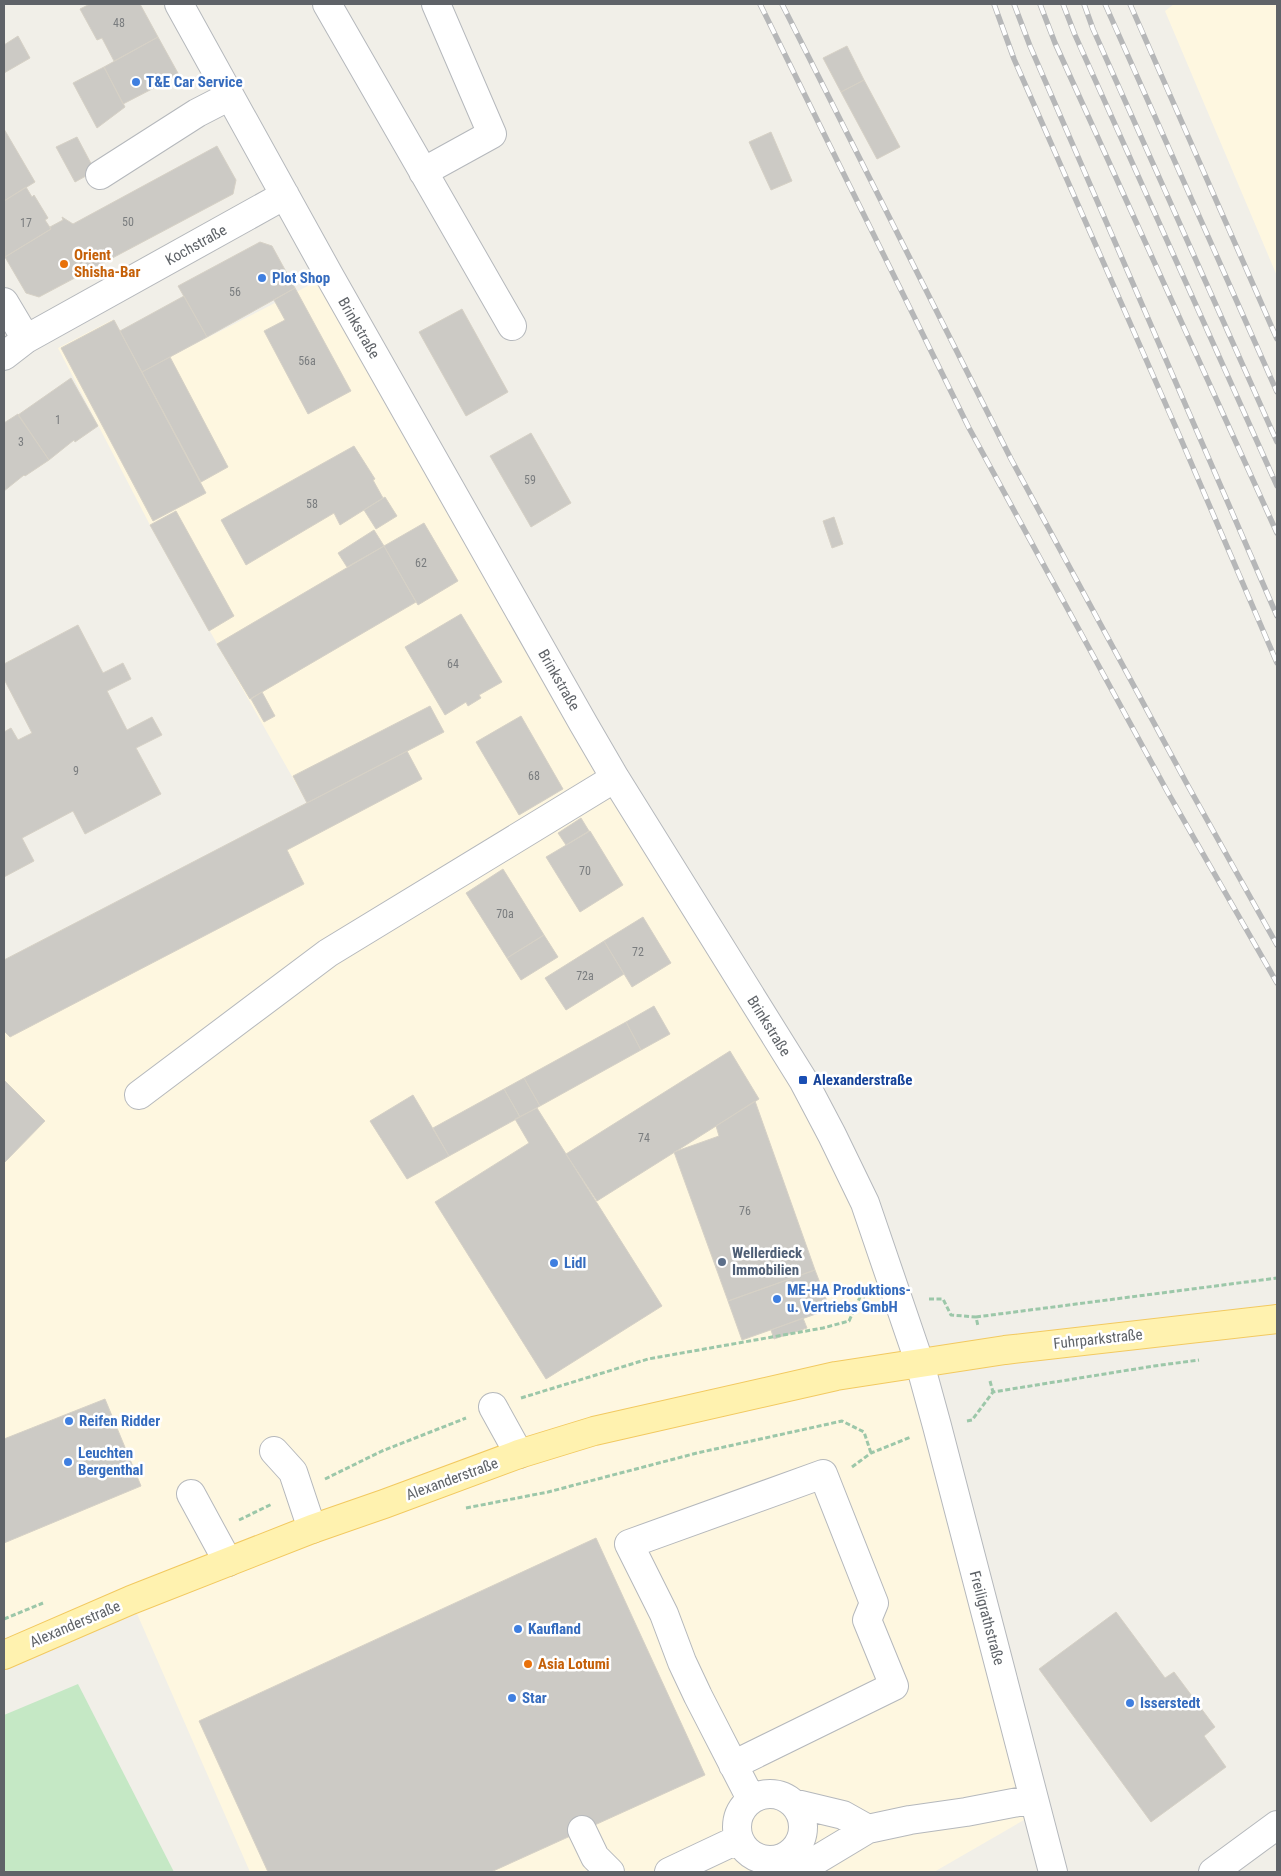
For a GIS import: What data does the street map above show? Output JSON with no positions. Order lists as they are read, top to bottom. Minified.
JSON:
{"streets":{"main road":["Fuhrparkstraße","Alexanderstraße"],"street":["Kochstraße","Brinkstraße","Freiligrathstraße"]},"crossings":[["Kochstraße","Brinkstraße"],["Brinkstraße","Fuhrparkstraße"],["Brinkstraße","Alexanderstraße"],["Brinkstraße","Freiligrathstraße"],["Fuhrparkstraße","Alexanderstraße"],["Fuhrparkstraße","Freiligrathstraße"],["Alexanderstraße","Freiligrathstraße"]],"places":{"other":["T&E Car Service","Orient Shisha-Bar","Plot Shop","Wellerdieck Immobilien","Lidl","ME-HA Produktions- u. Vertriebs GmbH","Reifen Ridder","Leuchten Bergenthal","Kaufland","Asia Lotumi","Star","Isserstedt"],"transit":["Alexanderstraße"]},"house_numbers":["48","50","17","56","56a","1","3","59","58","62","64","9","68","70","70a","72","72a","74","76"]}
